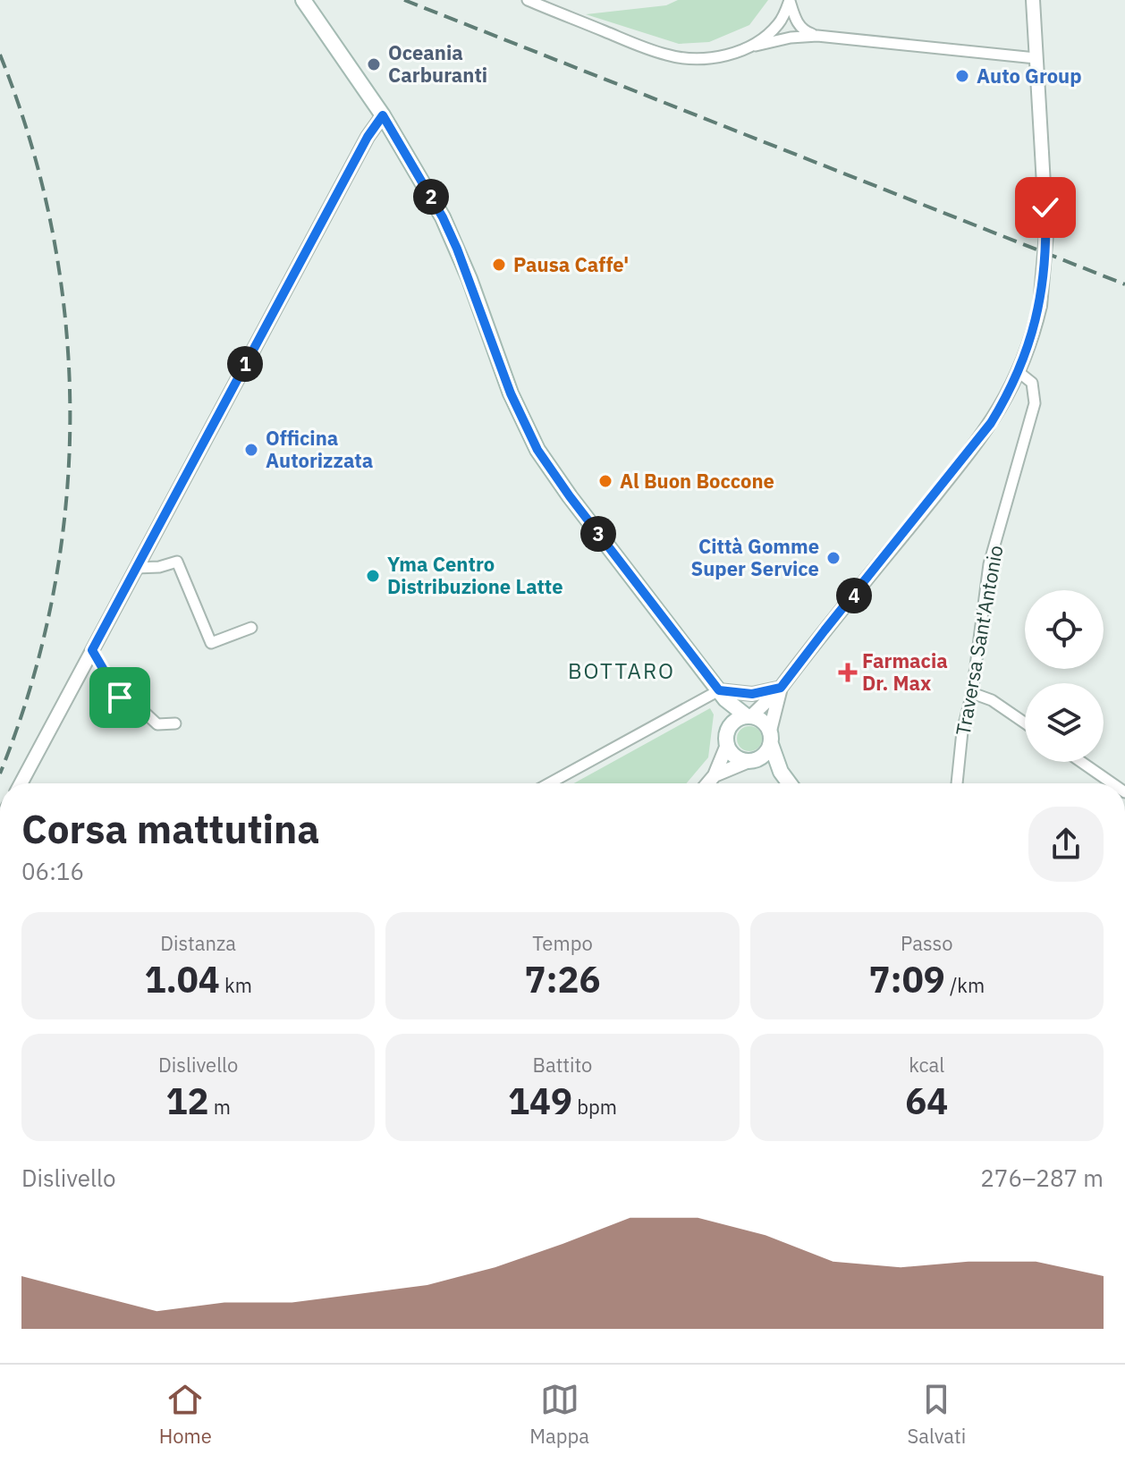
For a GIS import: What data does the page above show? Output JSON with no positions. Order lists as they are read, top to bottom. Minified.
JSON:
{"streets":{"street":["Traversa Sant'Antonio"]},"districts":["BOTTARO"],"places":{"other":["Oceania Carburanti","Auto Group","Pausa Caffe'","Officina Autorizzata","Al Buon Boccone","Città Gomme Super Service","Yma Centro Distribuzione Latte"],"health":["Farmacia Dr. Max"]},"page":{"pins":["2","1","3","4"],"heading":["Corsa mattutina","06:16"],"stats":[["Distanza","1.04 km"],["Tempo","7:26"],["Passo","7:09 /km"],["Dislivello","12 m"],["Battito","149 bpm"],["kcal","64"]],"chart":["Dislivello","276–287 m"],"tabs":["Home","Mappa","Salvati"]}}
